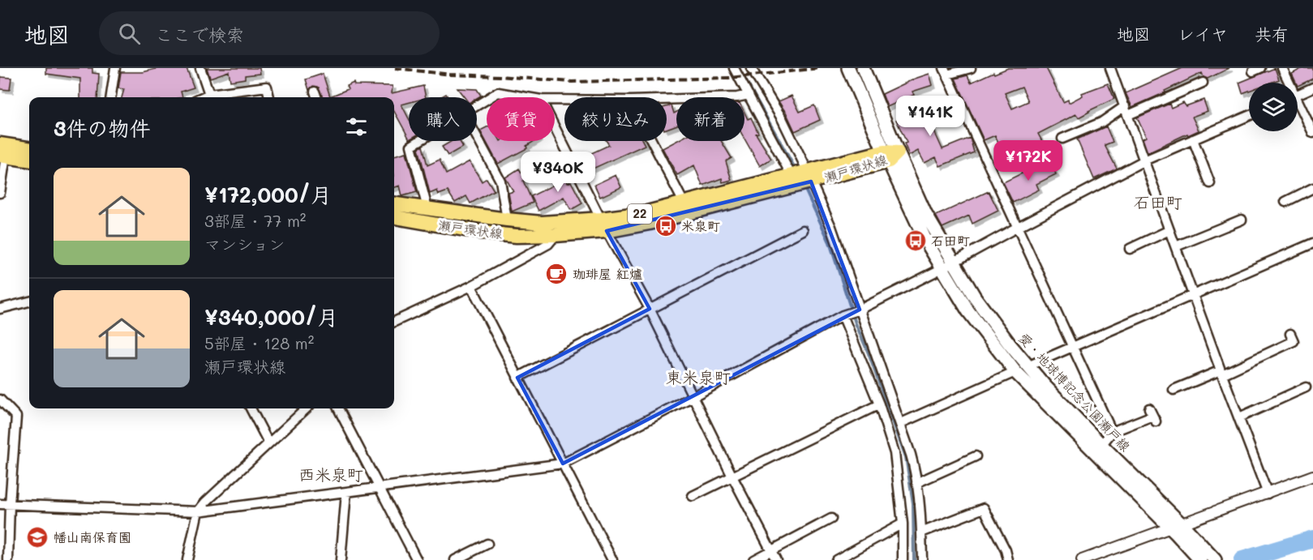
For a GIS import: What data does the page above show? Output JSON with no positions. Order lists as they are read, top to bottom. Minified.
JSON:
{"streets":{"main road":["瀬戸環状線","22","愛・地球博記念公園瀬戸線"]},"crossings":[["瀬戸環状線","愛・地球博記念公園瀬戸線"]],"districts":["石田町","東米泉町","西米泉町"],"places":{"bus stop":["米泉町","石田町"],"cafe":["珈琲屋 紅爐"],"school or university":["幡山南保育園"]},"page":{"header":"地図","search":"ここで検索","nav":["地図","レイヤ","共有"],"price":["¥141K","¥172K","¥340K"],"chip":["購入","賃貸","絞り込み","新着"],"heading":"3件の物件","list":[{"name":"¥172,000/月","note":"3部屋 · 77 m² · マンション"},{"name":"¥340,000/月","note":"5部屋 · 128 m² · 瀬戸環状線"}]}}
